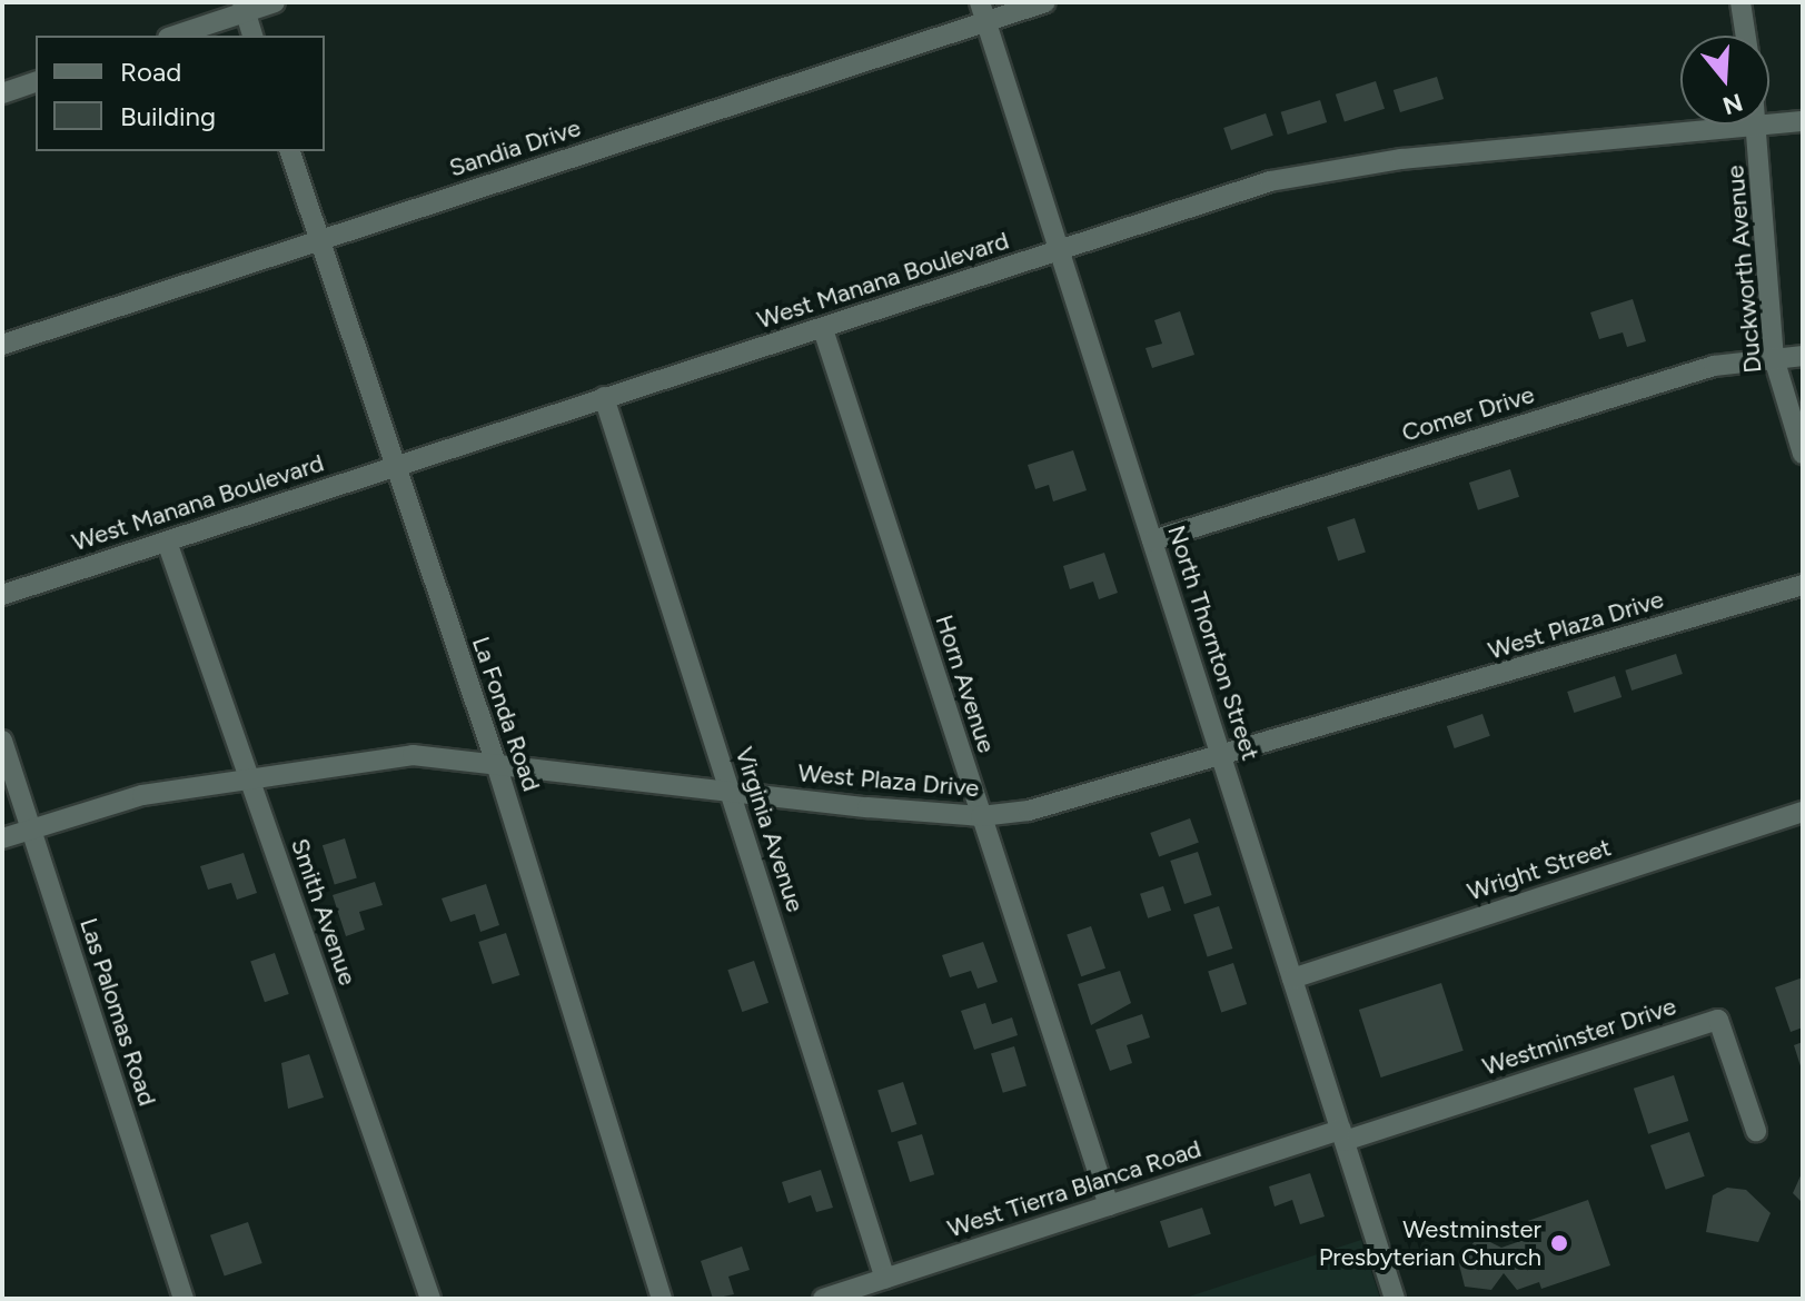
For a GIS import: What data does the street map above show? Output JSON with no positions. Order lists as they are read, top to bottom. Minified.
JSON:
{"streets":{"street":["Sandia Drive","Duckworth Avenue","West Manana Boulevard","Comer Drive","West Plaza Drive","North Thornton Street","Horn Avenue","La Fonda Road","Virginia Avenue","Wright Street","Smith Avenue","Las Palomas Road","Westminster Drive","West Tierra Blanca Road"]},"crossings":[["Sandia Drive","North Thornton Street"],["Sandia Drive","La Fonda Road"],["Duckworth Avenue","West Manana Boulevard"],["Duckworth Avenue","Comer Drive"],["West Manana Boulevard","North Thornton Street"],["West Manana Boulevard","Horn Avenue"],["West Manana Boulevard","La Fonda Road"],["West Manana Boulevard","Virginia Avenue"],["West Manana Boulevard","Smith Avenue"],["Comer Drive","North Thornton Street"],["West Plaza Drive","North Thornton Street"],["West Plaza Drive","Horn Avenue"],["West Plaza Drive","La Fonda Road"],["West Plaza Drive","Virginia Avenue"],["West Plaza Drive","Smith Avenue"],["West Plaza Drive","Las Palomas Road"],["North Thornton Street","Wright Street"],["North Thornton Street","Westminster Drive"],["North Thornton Street","West Tierra Blanca Road"],["Horn Avenue","West Tierra Blanca Road"],["Virginia Avenue","West Tierra Blanca Road"],["Westminster Drive","West Tierra Blanca Road"]],"places":["Westminster Presbyterian Church"],"legend":["Road","Building"],"north":"bottom"}
